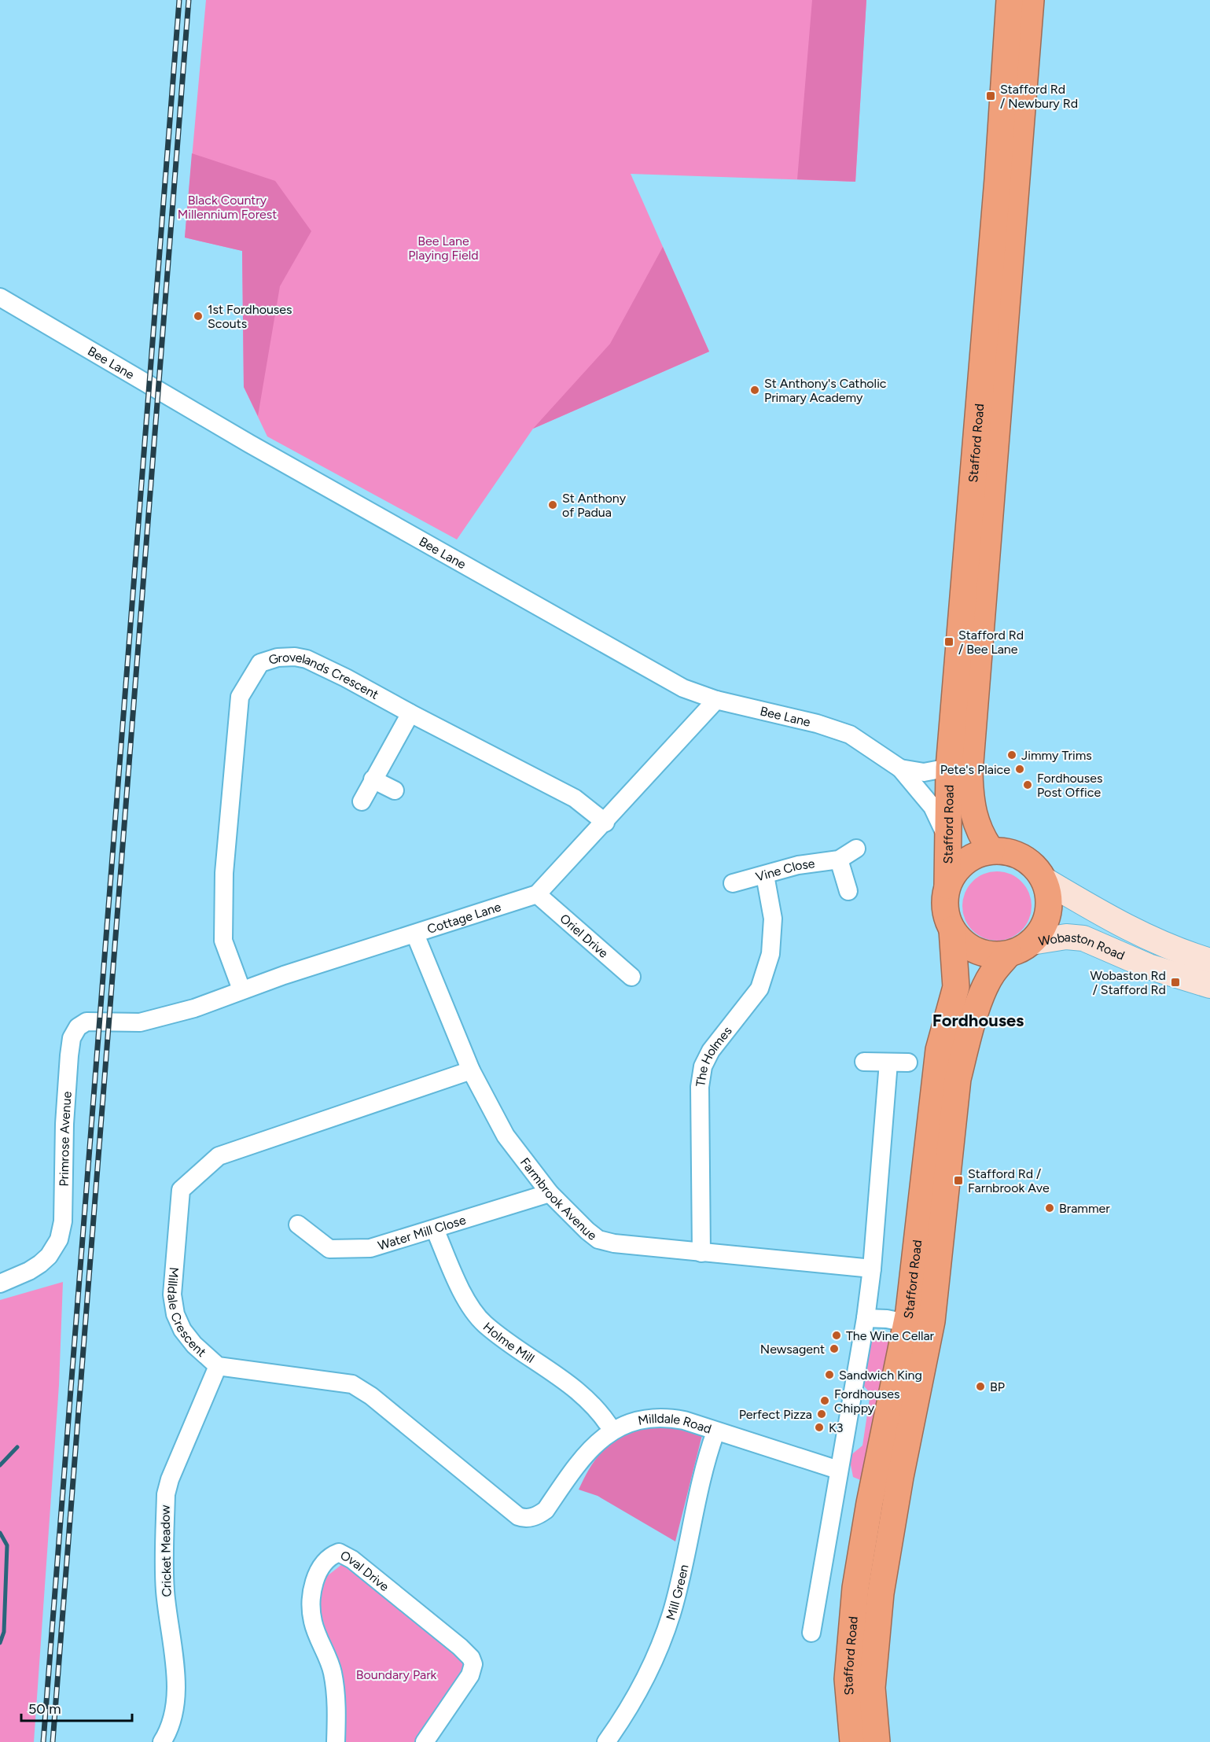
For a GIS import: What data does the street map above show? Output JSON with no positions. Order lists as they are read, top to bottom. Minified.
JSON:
{"streets":{"highway":["Stafford Road"],"street":["Bee Lane","Grovelands Crescent","Vine Close","Cottage Lane","Oriel Drive","Wobaston Road","The Holmes","Primrose Avenue","Farmbrook Avenue","Water Mill Close","Milldale Crescent","Holme Mill","Milldale Road","Cricket Meadow","Oval Drive","Mill Green"]},"crossings":[["Bee Lane","Stafford Road"],["Bee Lane","Cottage Lane"],["Stafford Road","Wobaston Road"],["Grovelands Crescent","Cottage Lane"],["Vine Close","The Holmes"],["Cottage Lane","Oriel Drive"],["Cottage Lane","Primrose Avenue"],["Cottage Lane","Farmbrook Avenue"],["The Holmes","Farmbrook Avenue"],["Farmbrook Avenue","Water Mill Close"],["Farmbrook Avenue","Milldale Crescent"],["Water Mill Close","Holme Mill"],["Milldale Crescent","Milldale Road"],["Milldale Crescent","Cricket Meadow"],["Holme Mill","Milldale Road"],["Milldale Road","Mill Green"]],"districts":["Fordhouses"],"parks":["Black Country Millennium Forest","Bee Lane Playing Field","Boundary Park"],"places":{"transit":["Stafford Rd / Newbury Rd","Stafford Rd / Bee Lane","Wobaston Rd / Stafford Rd","Stafford Rd / Farnbrook Ave"],"other":["1st Fordhouses Scouts","St Anthony's Catholic Primary Academy","St Anthony of Padua","Jimmy Trims","Pete's Plaice","Fordhouses Post Office","Brammer","The Wine Cellar","Newsagent","Sandwich King","BP","Fordhouses Chippy","Perfect Pizza","K3"]},"scale_bar":"50 m"}
